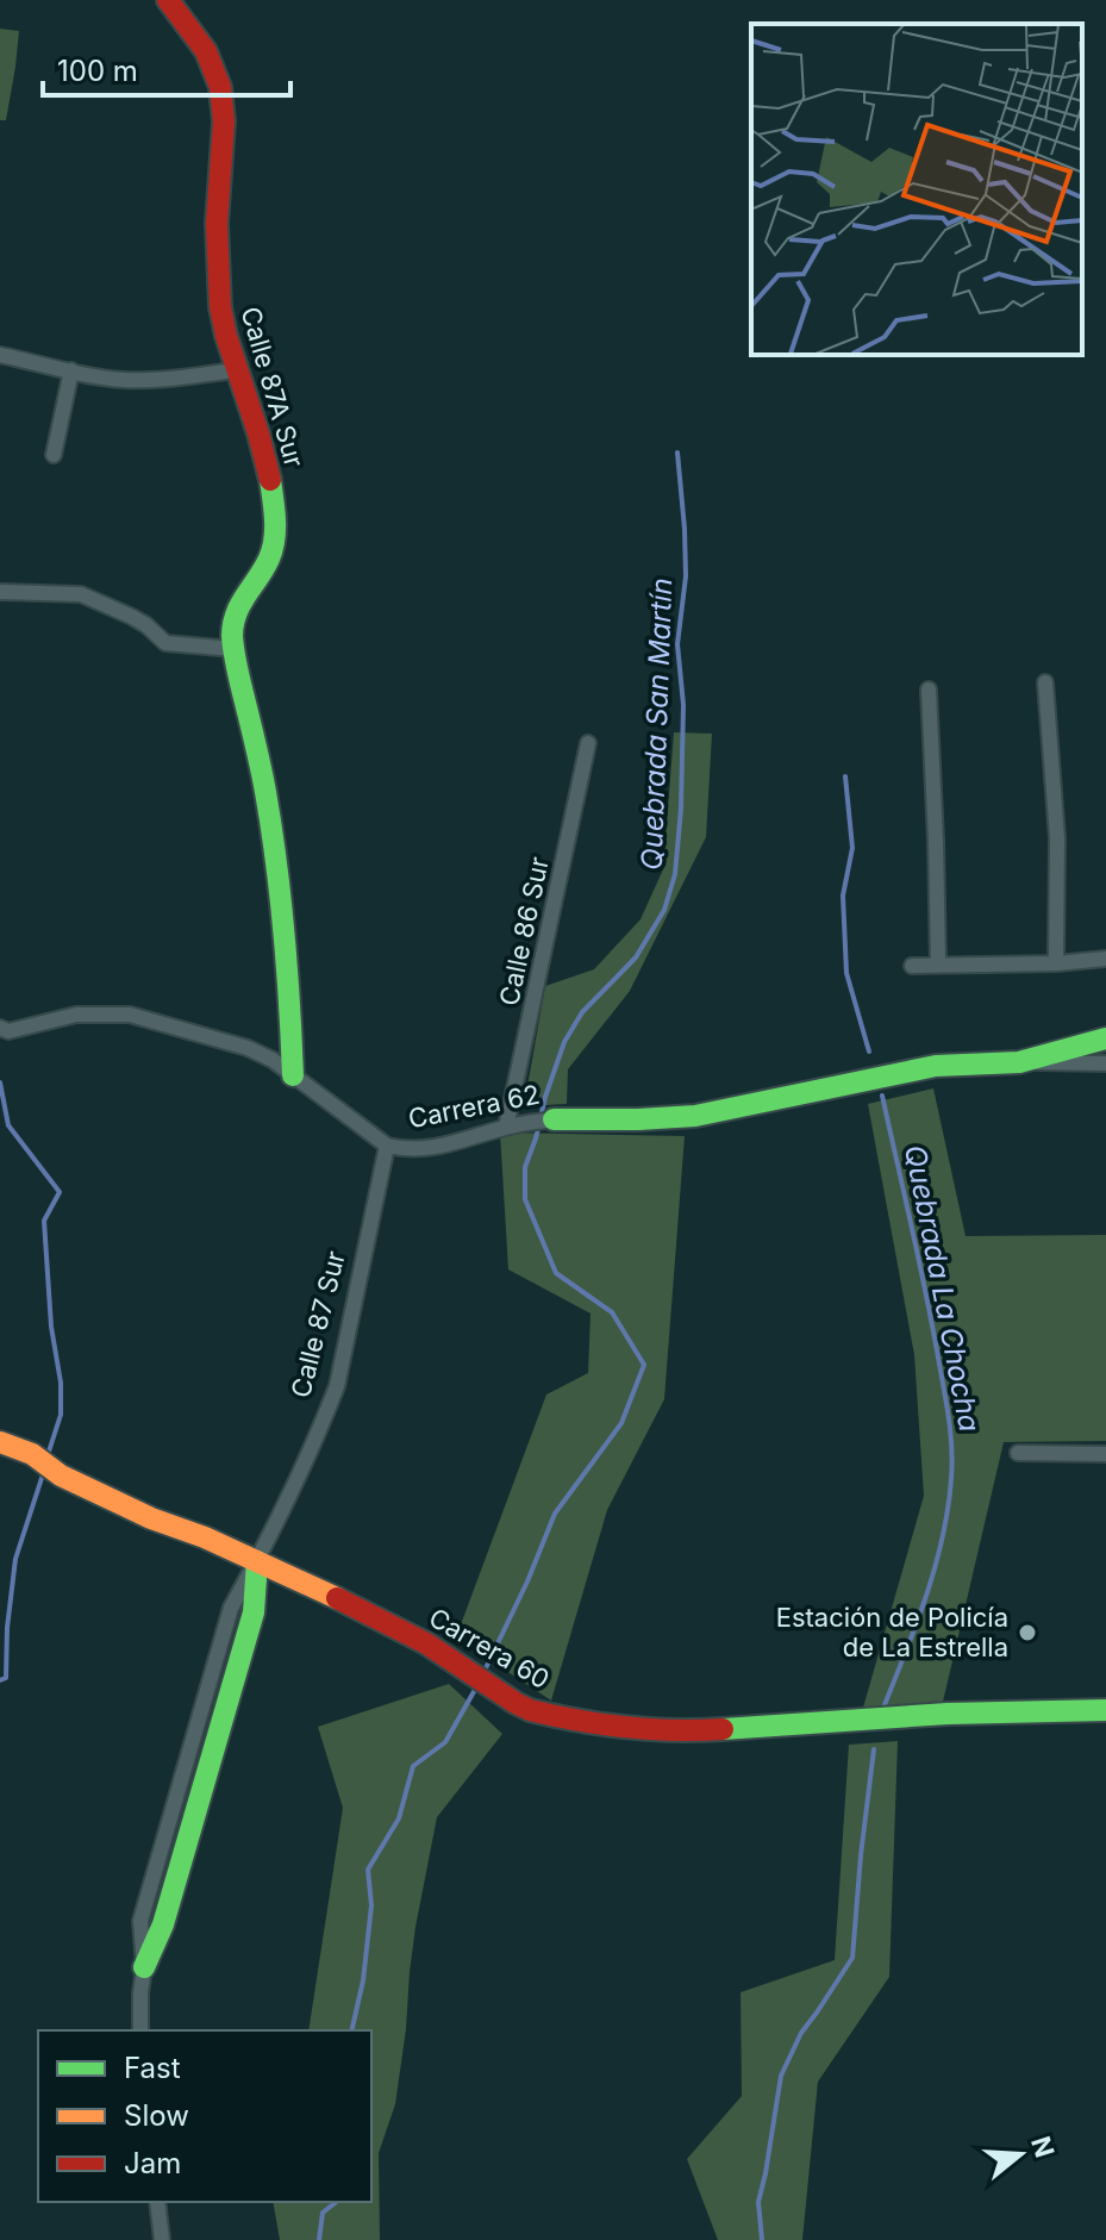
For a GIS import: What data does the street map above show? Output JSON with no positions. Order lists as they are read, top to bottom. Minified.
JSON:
{"streets":{"street":["Calle 87A Sur","Calle 86 Sur","Carrera 62","Calle 87 Sur","Carrera 60"]},"crossings":[["Calle 87A Sur","Carrera 62"],["Calle 86 Sur","Carrera 62"],["Carrera 62","Calle 87 Sur"],["Calle 87 Sur","Carrera 60"]],"water":["Quebrada San Martín","Quebrada La Chocha"],"places":["Estación de Policía de La Estrella"],"legend":["Fast","Slow","Jam"],"scale_bar":"100 m","north":"right"}
